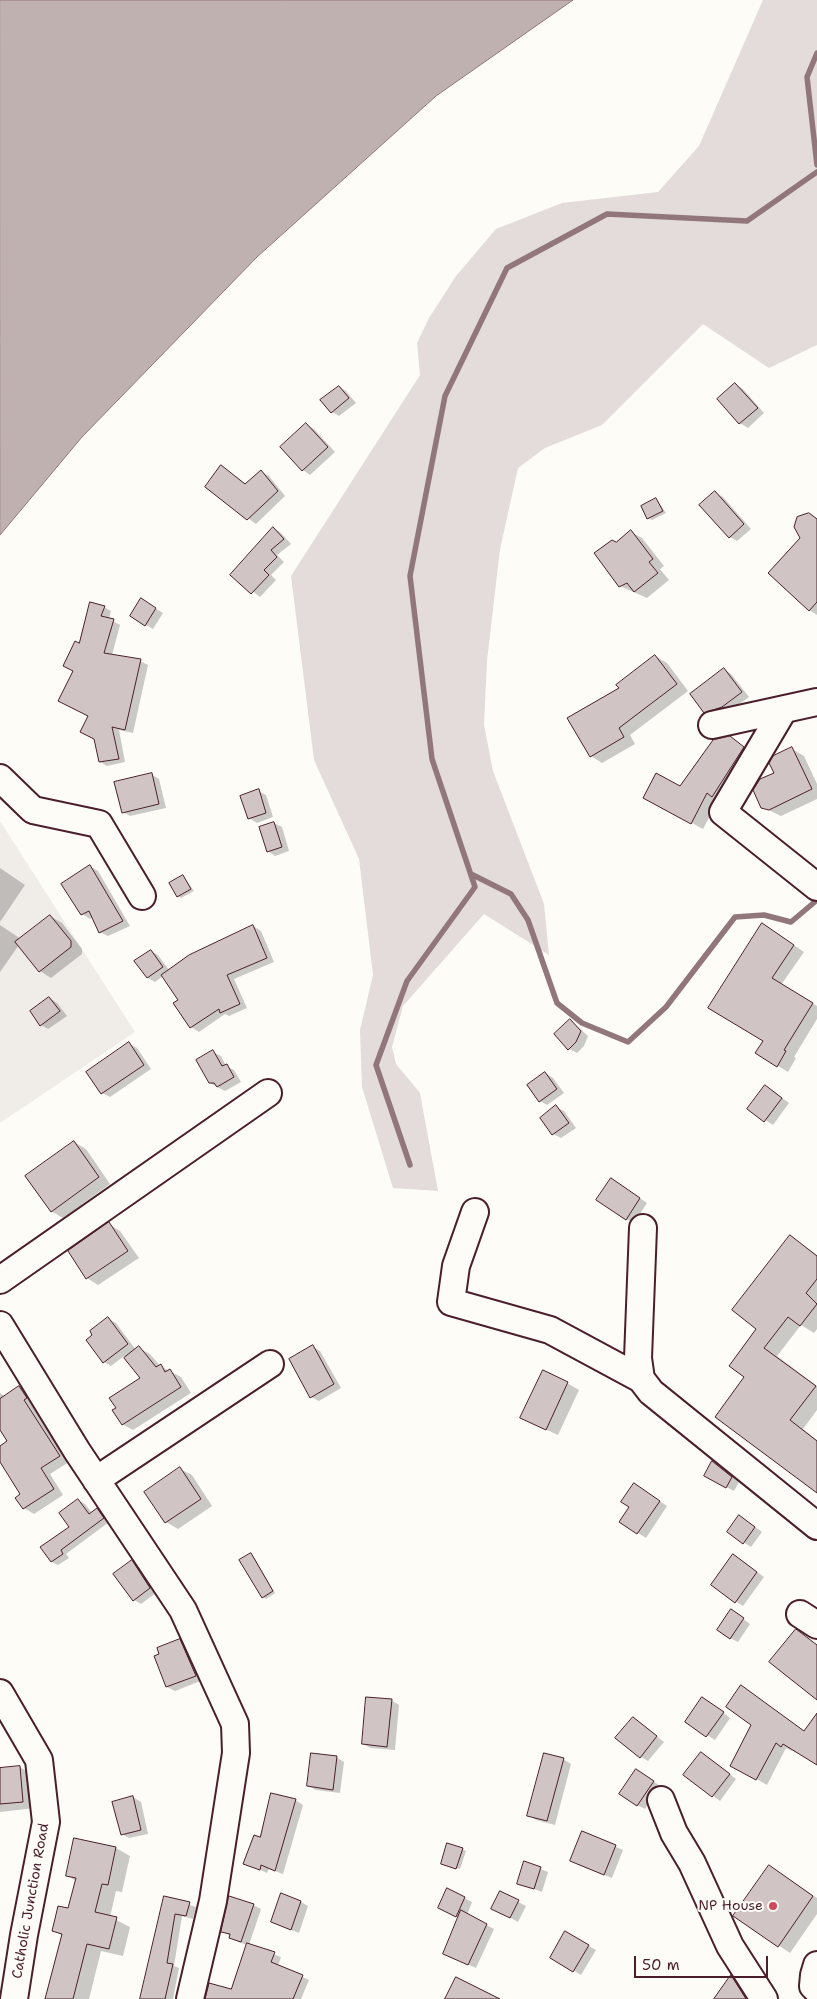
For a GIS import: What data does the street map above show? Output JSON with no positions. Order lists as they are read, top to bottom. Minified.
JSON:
{"streets":{"street":["Catholic Junction Road"]},"places":["NP House"],"scale_bar":"50 m"}
